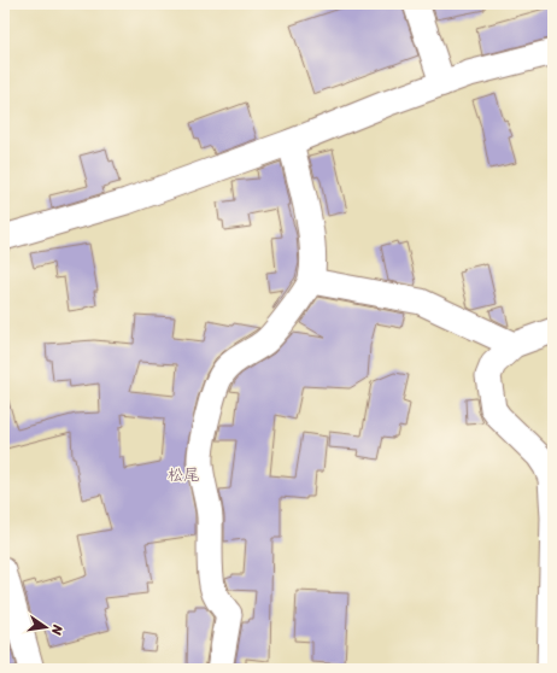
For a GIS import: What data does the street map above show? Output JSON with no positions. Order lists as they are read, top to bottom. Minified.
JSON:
{"districts":["松尾"],"north":"right"}
